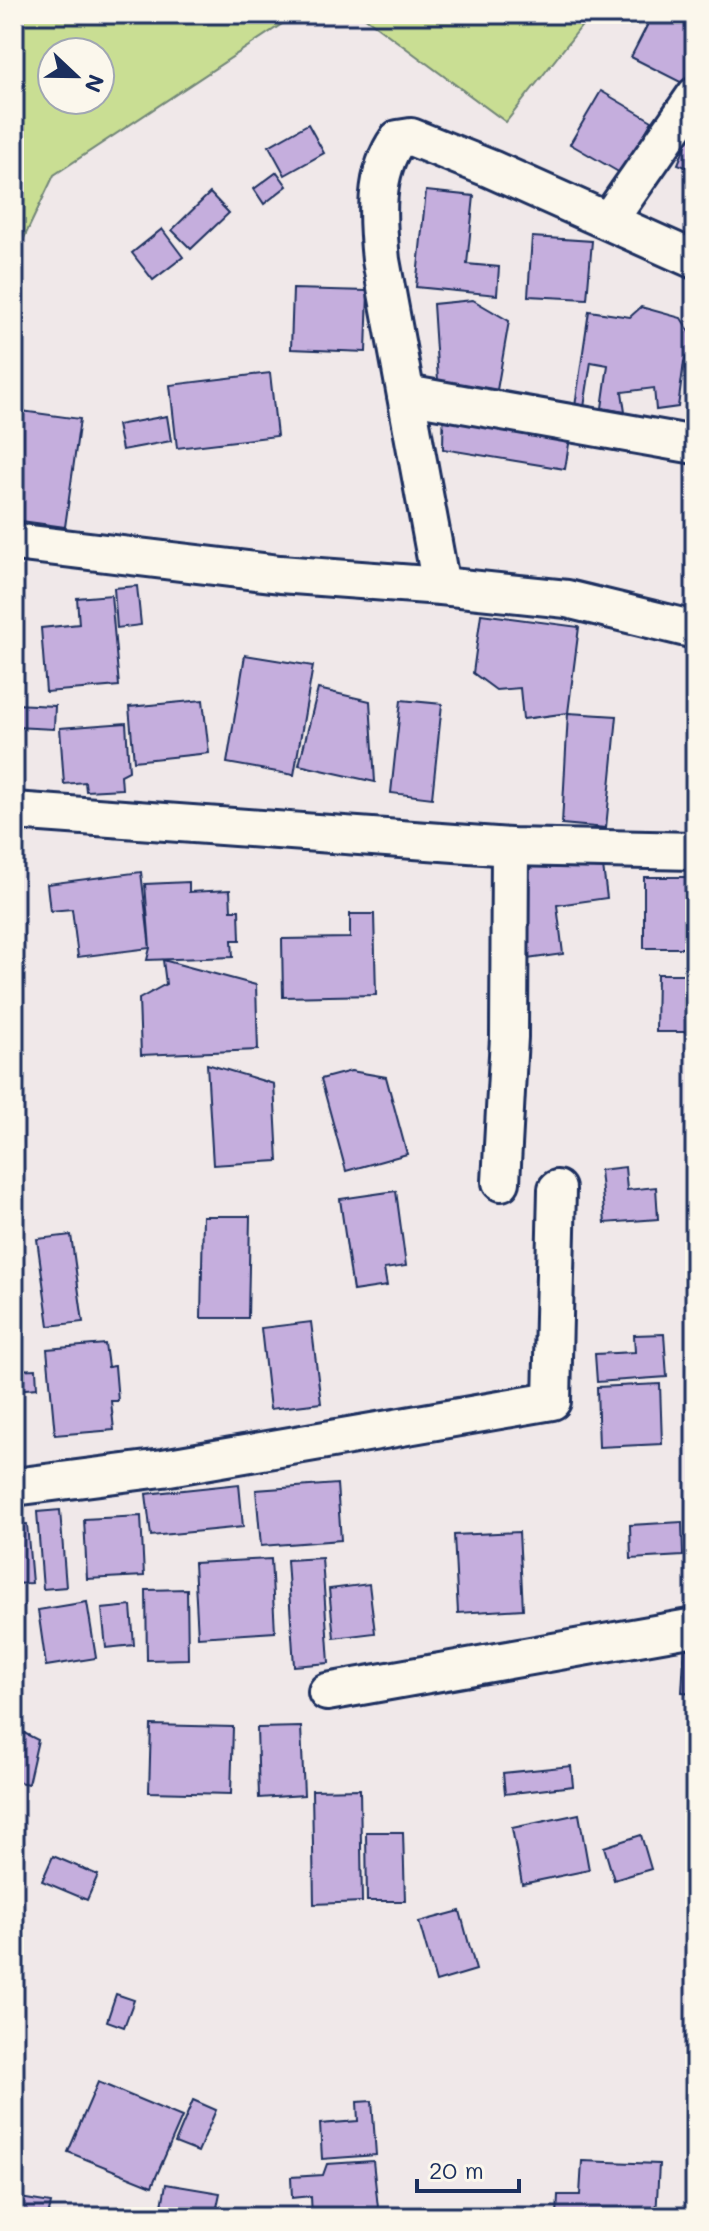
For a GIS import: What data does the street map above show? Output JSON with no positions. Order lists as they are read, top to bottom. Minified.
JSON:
{"scale_bar":"20 m","north":"right"}
